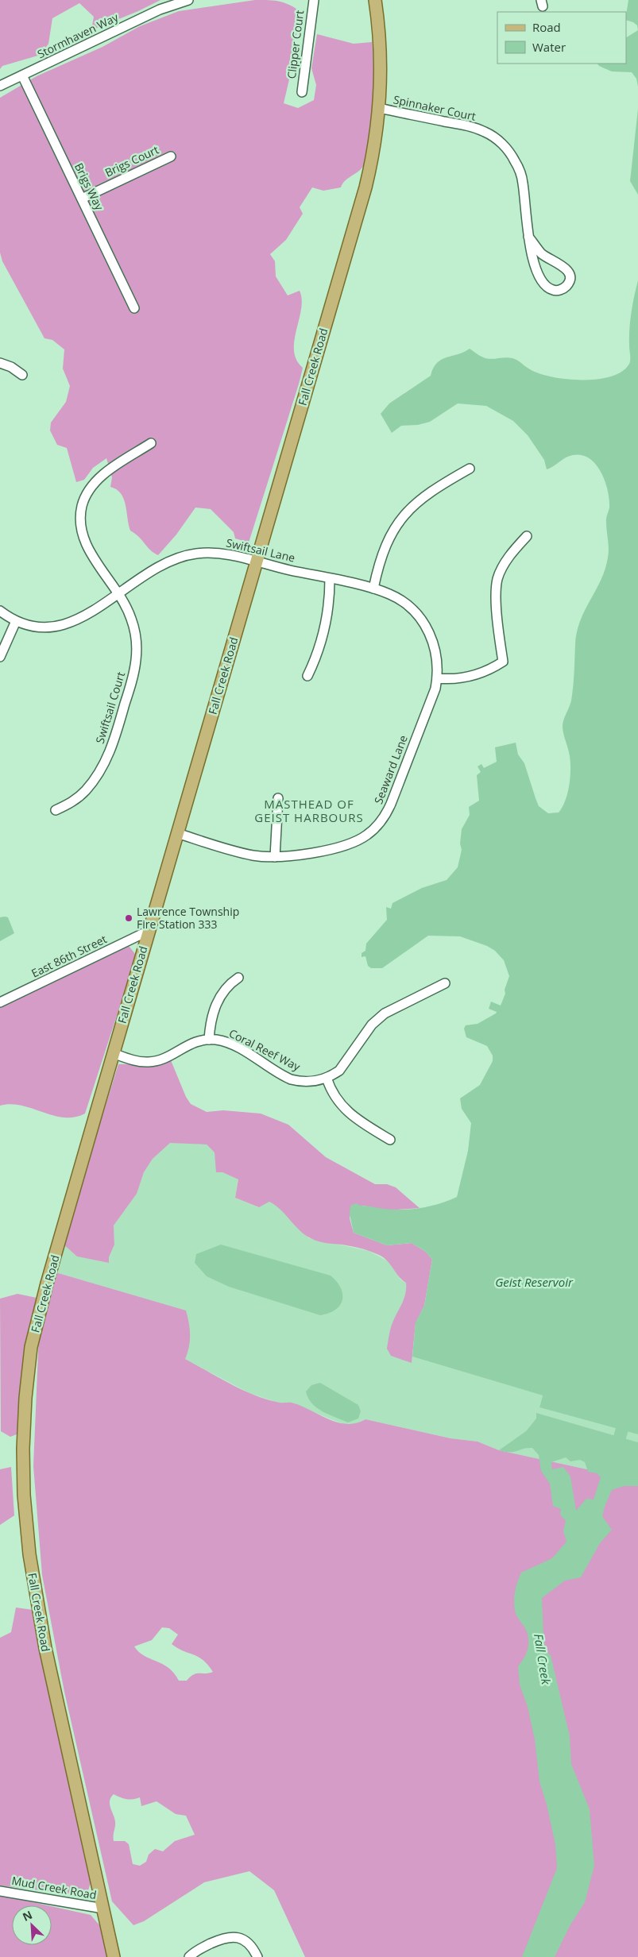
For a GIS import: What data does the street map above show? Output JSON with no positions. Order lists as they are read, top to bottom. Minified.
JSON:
{"streets":{"main road":["Fall Creek Road"],"street":["Stormhaven Way","Clipper Court","Spinnaker Court","Brigs Court","Brigs Way","Swiftsail Lane","Swiftsail Court","Seaward Lane","East 86th Street","Coral Reef Way","Mud Creek Road"]},"crossings":[["Stormhaven Way","Brigs Way"],["Spinnaker Court","Fall Creek Road"],["Brigs Court","Brigs Way"],["Fall Creek Road","Swiftsail Lane"],["Fall Creek Road","Seaward Lane"],["Fall Creek Road","East 86th Street"],["Fall Creek Road","Coral Reef Way"],["Fall Creek Road","Mud Creek Road"],["Swiftsail Lane","Swiftsail Court"],["Swiftsail Lane","Seaward Lane"]],"districts":["MASTHEAD OF GEIST HARBOURS"],"water":["Geist Reservoir","Fall Creek"],"places":["Lawrence Township Fire Station 333"],"legend":["Road","Water"],"north":"top left"}
